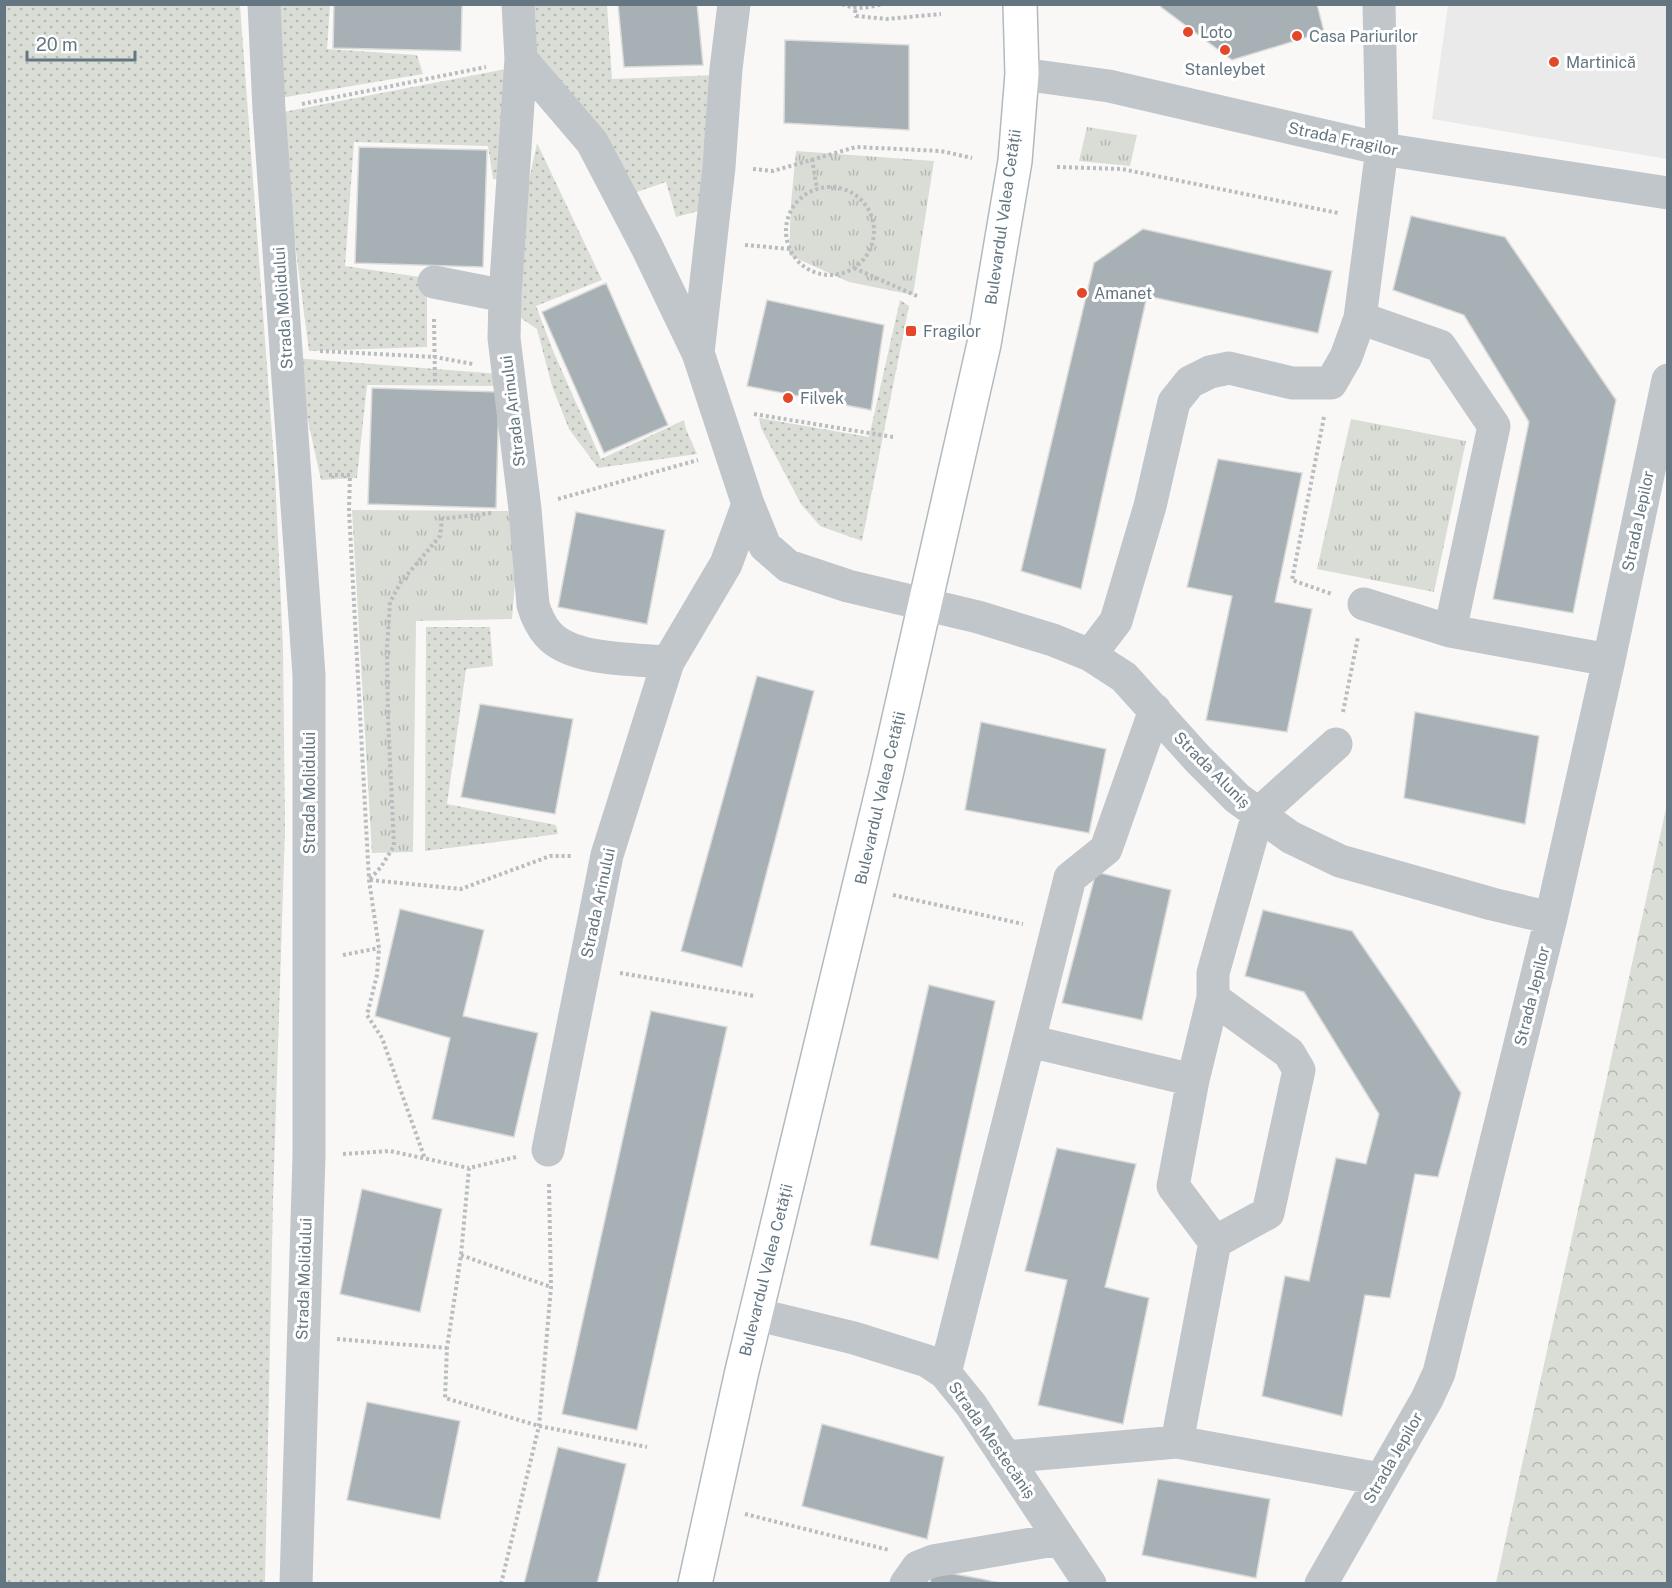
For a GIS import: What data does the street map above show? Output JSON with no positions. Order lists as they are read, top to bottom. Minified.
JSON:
{"streets":{"main road":["Bulevardul Valea Cetății"],"street":["Strada Fragilor","Strada Molidului","Strada Arinului","Strada Jepilor","Strada Aluniș","Strada Mestecăniș"]},"crossings":[["Strada Fragilor","Bulevardul Valea Cetății"],["Bulevardul Valea Cetății","Strada Aluniș"],["Bulevardul Valea Cetății","Strada Mestecăniș"],["Strada Jepilor","Strada Aluniș"]],"places":{"other":["Loto","Casa Pariurilor","Stanleybet","Martinică","Amanet","Filvek"],"transit":["Fragilor"]},"scale_bar":"20 m"}
